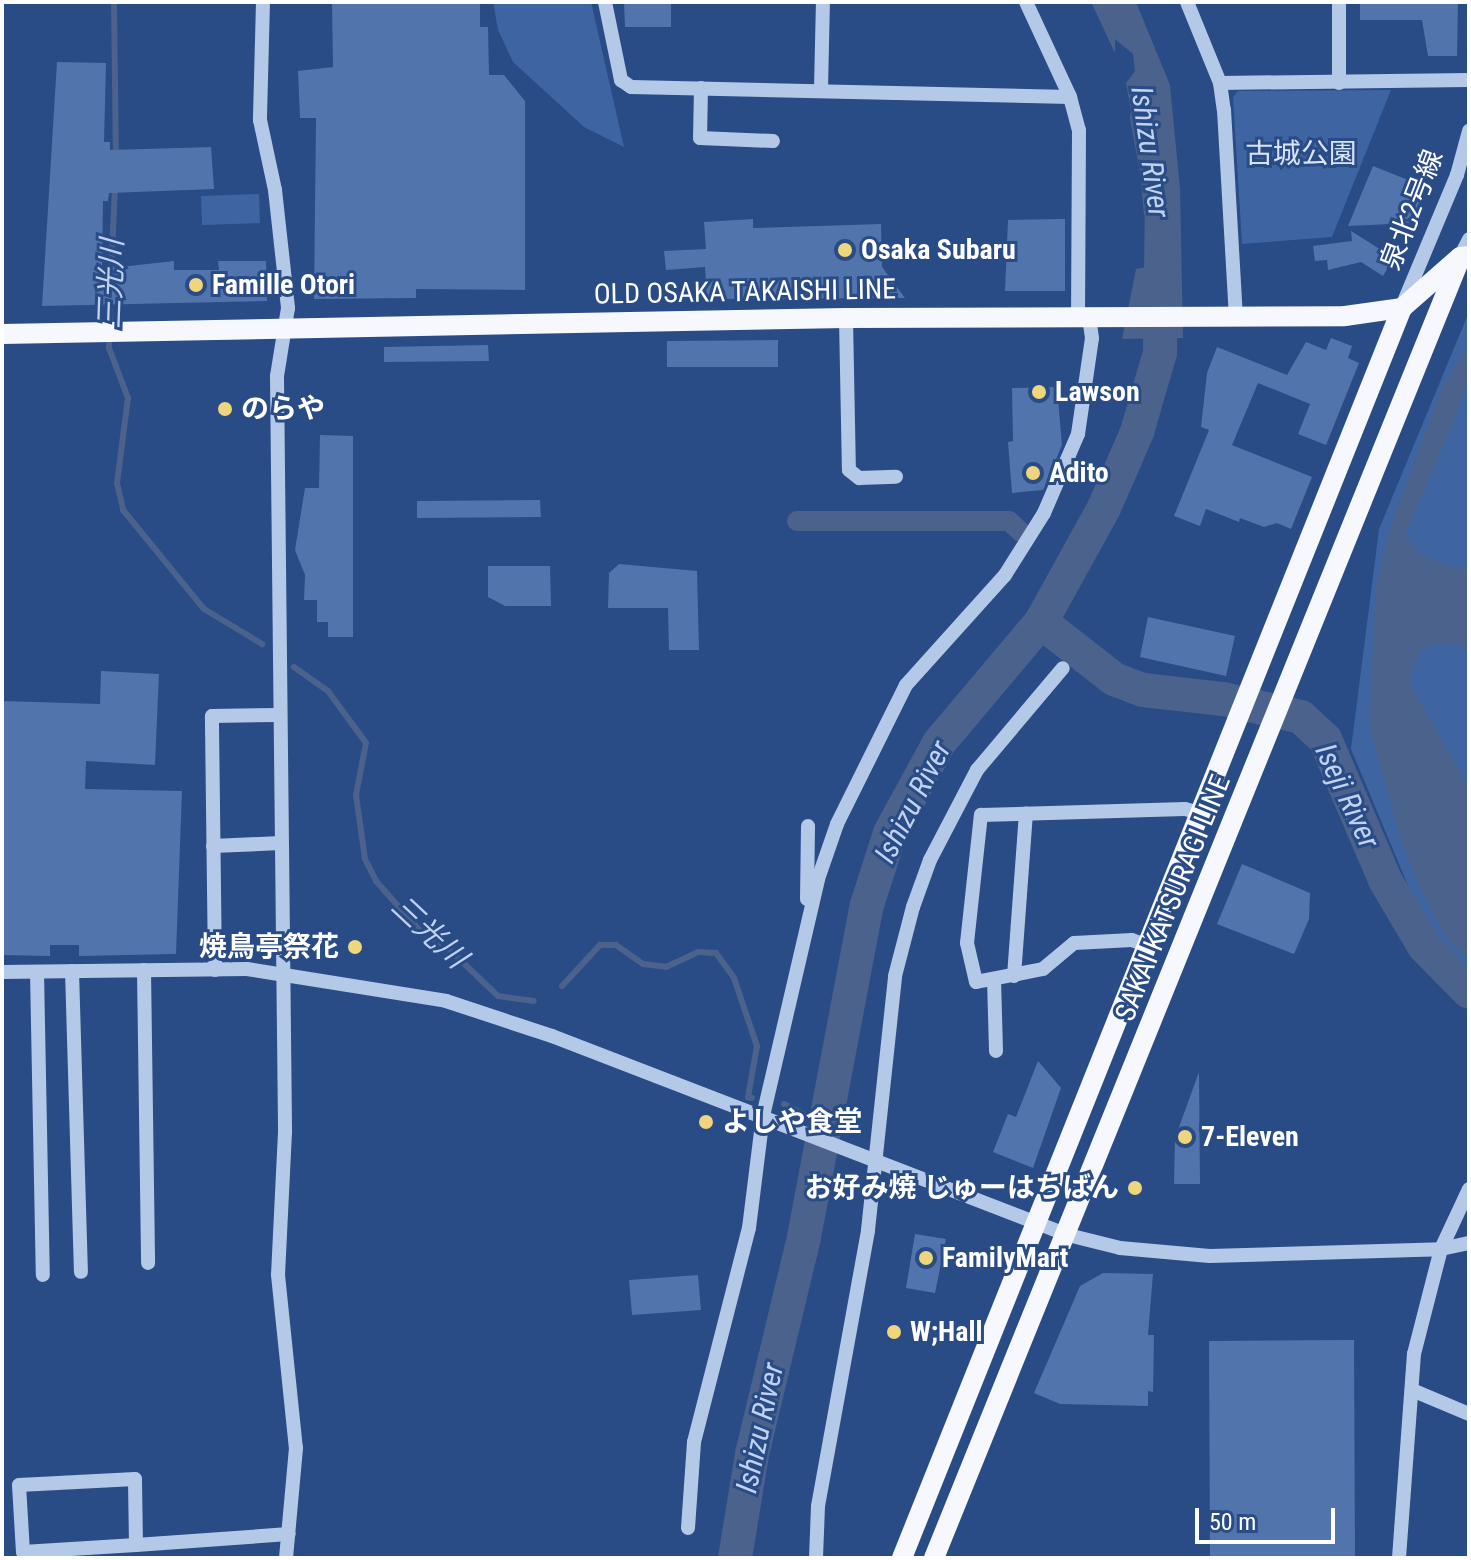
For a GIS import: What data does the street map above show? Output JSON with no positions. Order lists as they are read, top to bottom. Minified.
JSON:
{"streets":{"main road":["OLD OSAKA TAKAISHI LINE","SAKAI KATSURAGI LINE"],"street":["泉北2号線"]},"crossings":[["泉北2号線","OLD OSAKA TAKAISHI LINE"],["泉北2号線","SAKAI KATSURAGI LINE"],["OLD OSAKA TAKAISHI LINE","SAKAI KATSURAGI LINE"]],"water":["Ishizu River","三光川","Iseji River"],"parks":["古城公園"],"places":["Osaka Subaru","Famille Otori","Lawson","のらや","Adito","焼鳥亭祭花","よしや食堂","7-Eleven","お好み焼 じゅーはちばん","FamilyMart","W;Hall"],"scale_bar":"50 m"}
